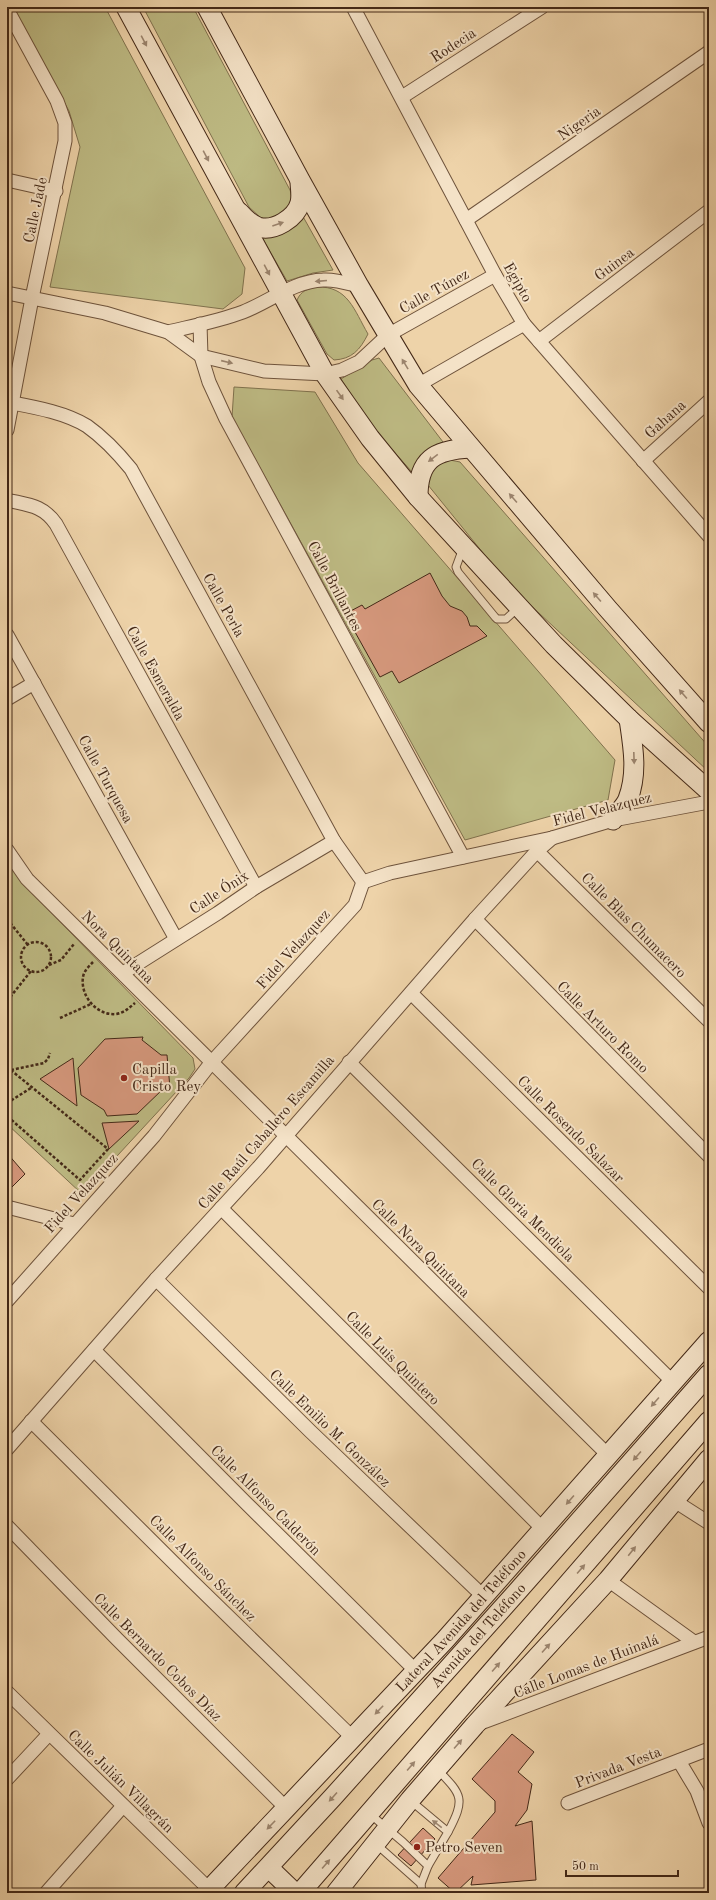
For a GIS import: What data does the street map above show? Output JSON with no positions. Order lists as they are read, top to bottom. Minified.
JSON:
{"streets":{"main road":["Lateral Avenida del Teléfono","Avenida del Teléfono"],"street":["Rodecia","Nigeria","Calle Jade","Guinea","Egipto","Calle Túnez","Gahana","Calle Brillantes","Calle Perla","Calle Esmeralda","Calle Turquesa","Fidel Velazquez","Calle Ónix","Calle Blas Chumacero","Nora Quintana","Calle Arturo Romo","Calle Rosendo Salazar","Calle Raúl Caballero Escamilla","Calle Gloria Mendiola","Calle Nora Quintana","Calle Luis Quintero","Calle Emilio M. González","Calle Alfonso Calderón","Calle Alfonso Sánchez","Calle Bernardo Cobos Díaz","Calle Lomas de Huinalá","Privada Vesta","Calle Julián Villagrán"]},"crossings":[["Rodecia","Egipto"],["Nigeria","Egipto"],["Calle Jade","Calle Perla"],["Guinea","Egipto"],["Egipto","Calle Túnez"],["Egipto","Gahana"],["Calle Túnez","Calle Brillantes"],["Calle Brillantes","Fidel Velazquez"],["Calle Perla","Fidel Velazquez"],["Calle Perla","Calle Ónix"],["Calle Esmeralda","Calle Ónix"],["Calle Turquesa","Calle Ónix"],["Fidel Velazquez","Nora Quintana"],["Fidel Velazquez","Calle Raúl Caballero Escamilla"],["Fidel Velazquez","Calle Nora Quintana"],["Calle Ónix","Nora Quintana"],["Calle Blas Chumacero","Calle Raúl Caballero Escamilla"],["Nora Quintana","Calle Nora Quintana"],["Calle Arturo Romo","Calle Raúl Caballero Escamilla"],["Calle Rosendo Salazar","Calle Raúl Caballero Escamilla"],["Calle Raúl Caballero Escamilla","Calle Gloria Mendiola"],["Calle Raúl Caballero Escamilla","Calle Nora Quintana"],["Calle Raúl Caballero Escamilla","Calle Luis Quintero"],["Calle Raúl Caballero Escamilla","Calle Emilio M. González"],["Calle Raúl Caballero Escamilla","Calle Alfonso Calderón"],["Calle Raúl Caballero Escamilla","Calle Alfonso Sánchez"],["Calle Gloria Mendiola","Lateral Avenida del Teléfono"],["Calle Nora Quintana","Lateral Avenida del Teléfono"],["Calle Luis Quintero","Lateral Avenida del Teléfono"],["Calle Emilio M. González","Lateral Avenida del Teléfono"],["Calle Alfonso Calderón","Lateral Avenida del Teléfono"],["Calle Alfonso Sánchez","Lateral Avenida del Teléfono"],["Lateral Avenida del Teléfono","Calle Bernardo Cobos Díaz"],["Lateral Avenida del Teléfono","Calle Julián Villagrán"]],"places":["Capilla Cristo Rey","Petro Seven"],"scale_bar":"50 m"}
